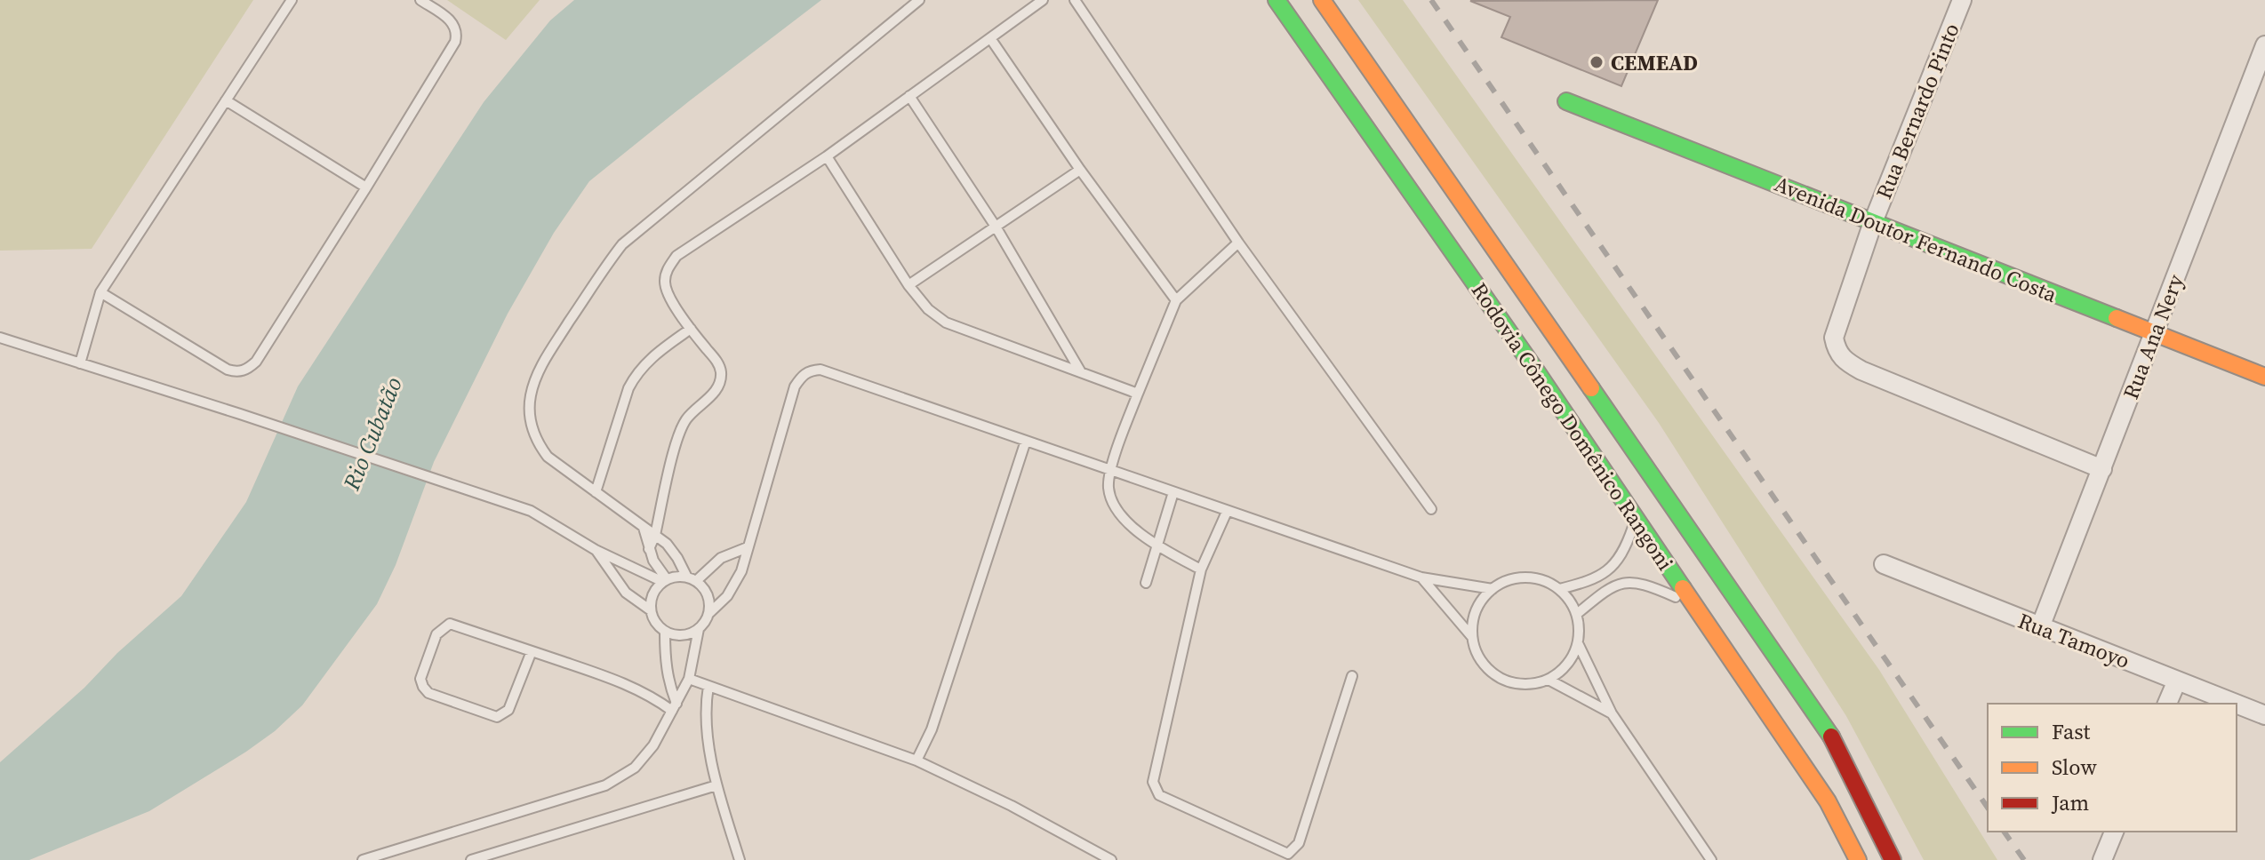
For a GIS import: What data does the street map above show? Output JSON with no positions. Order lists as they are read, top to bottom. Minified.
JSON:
{"streets":{"main road":["Avenida Doutor Fernando Costa","Rodovia Cônego Domênico Rangoni"],"street":["Rua Bernardo Pinto","Rua Ana Nery","Rua Tamoyo"]},"crossings":[["Rua Bernardo Pinto","Avenida Doutor Fernando Costa"],["Rua Bernardo Pinto","Rua Ana Nery"],["Avenida Doutor Fernando Costa","Rua Ana Nery"],["Rua Ana Nery","Rua Tamoyo"]],"water":["Rio Cubatão"],"places":["CEMEAD"],"legend":["Fast","Slow","Jam"]}
